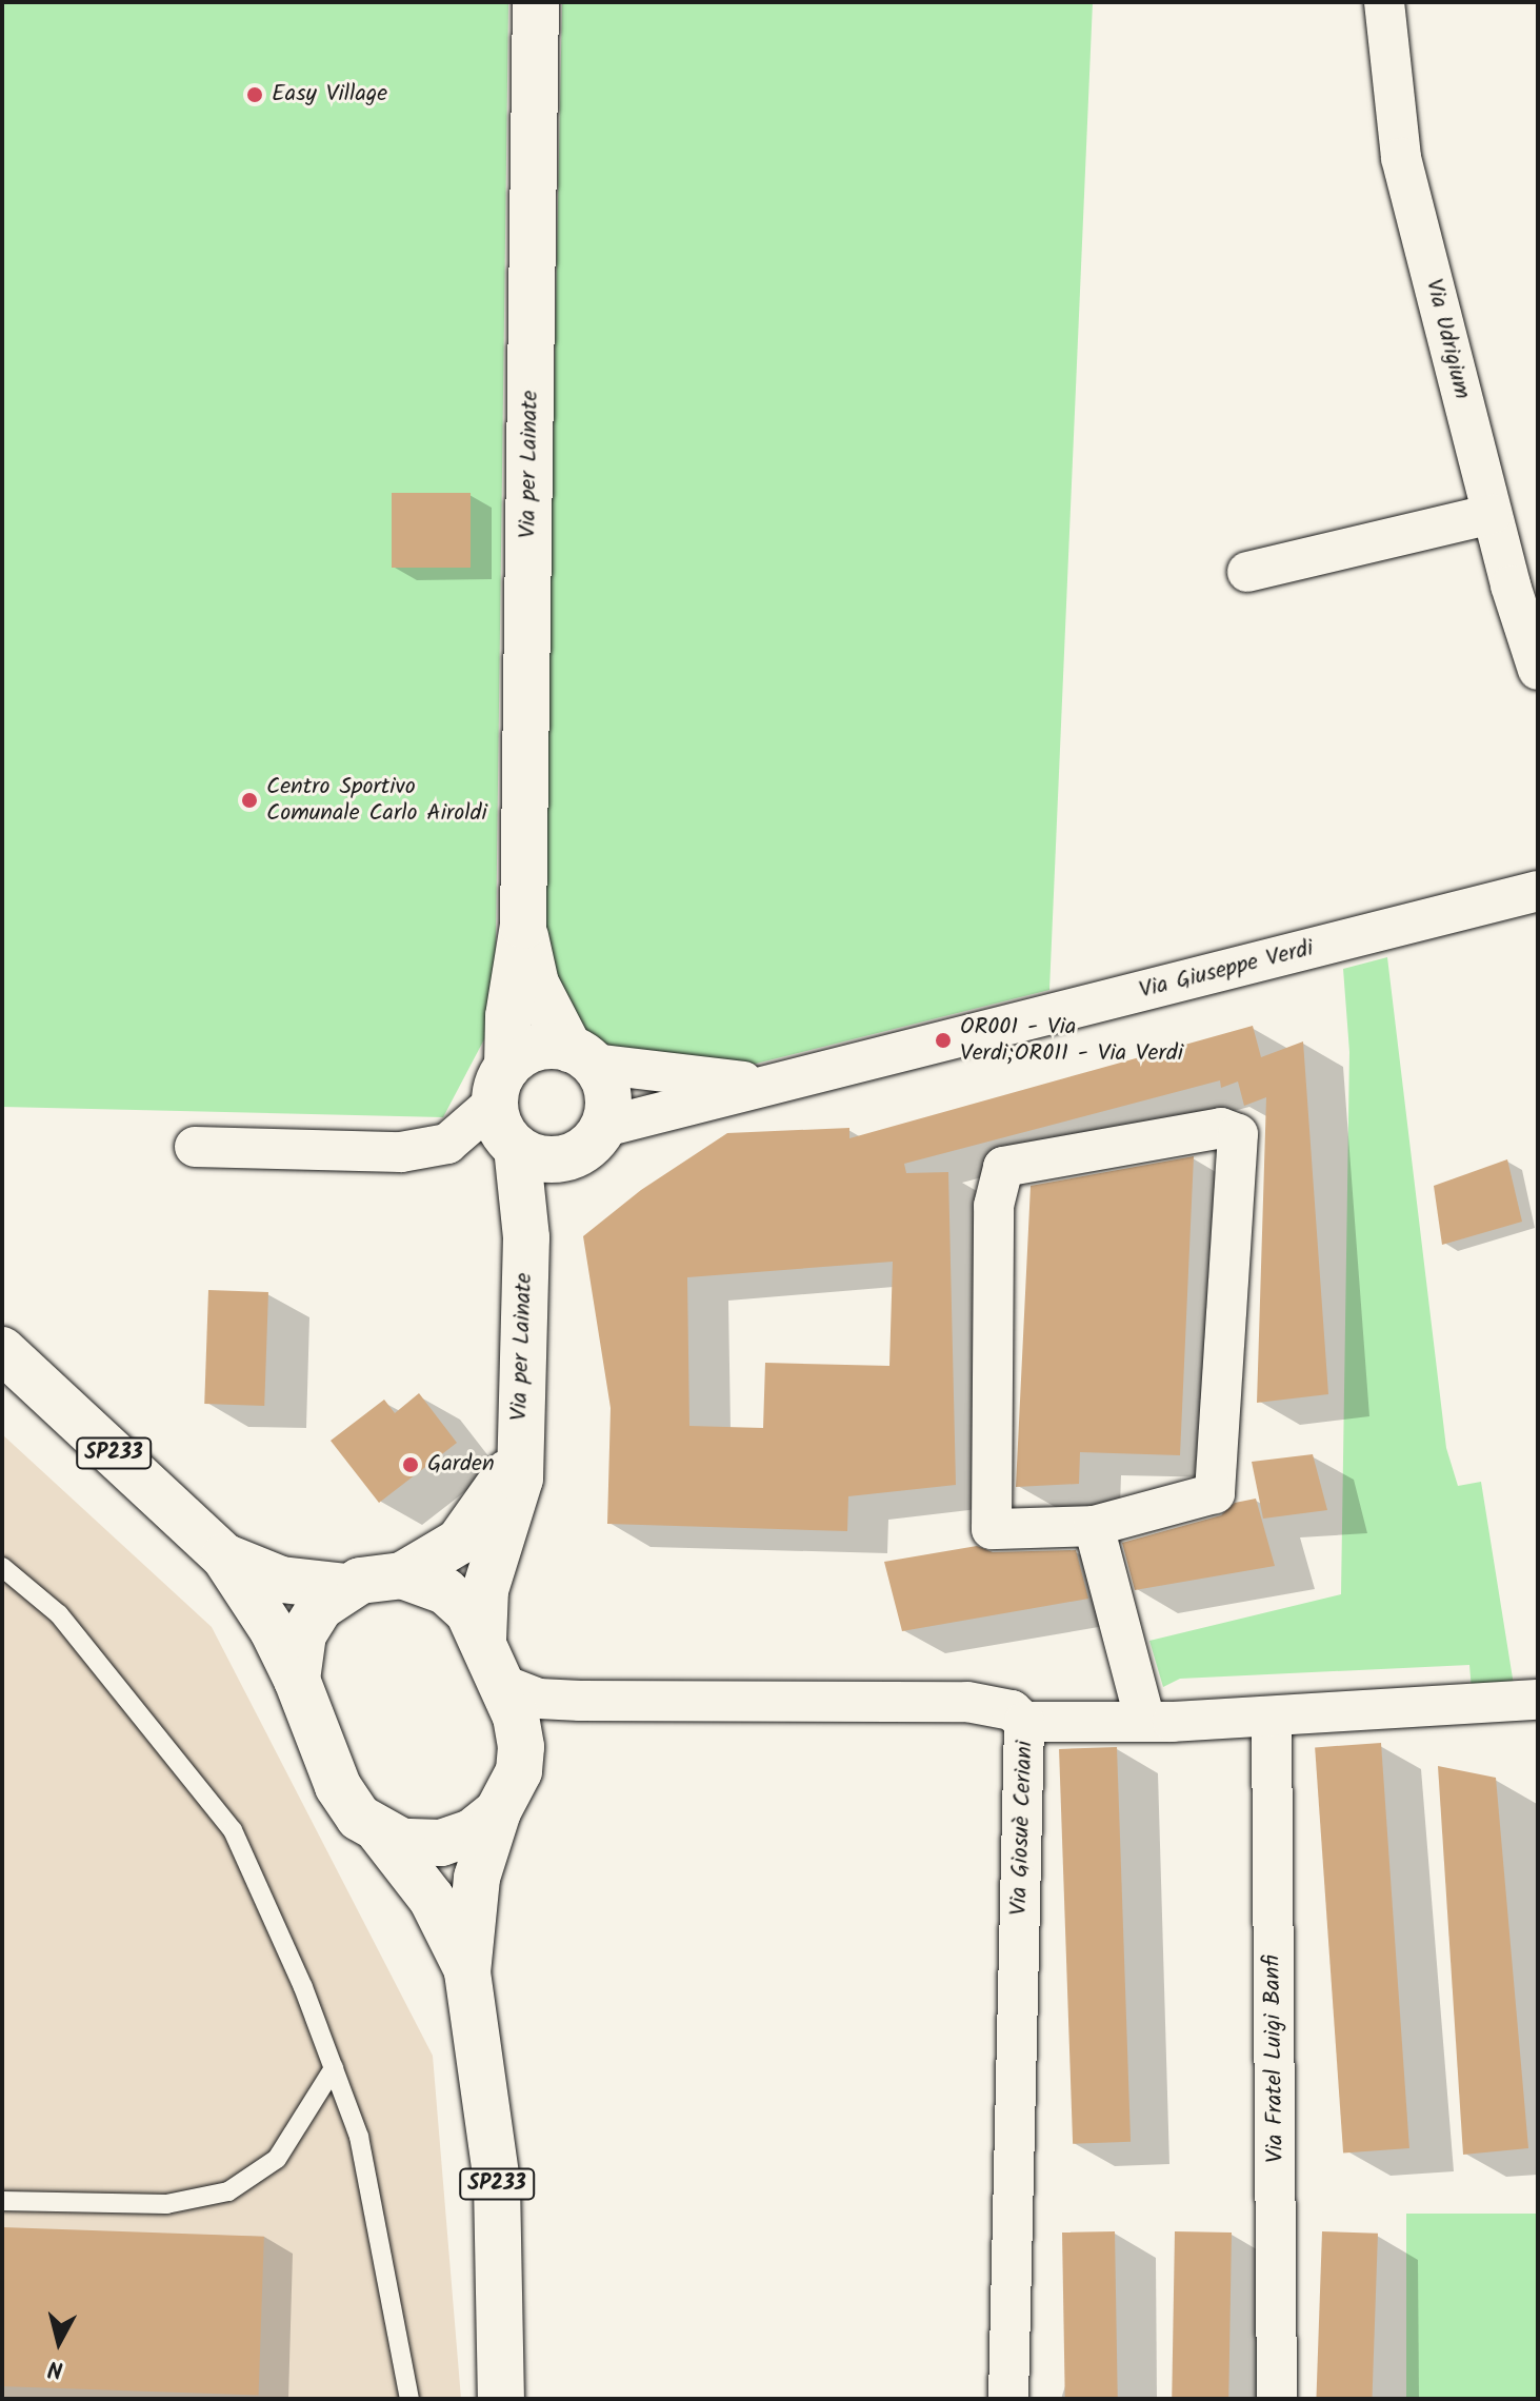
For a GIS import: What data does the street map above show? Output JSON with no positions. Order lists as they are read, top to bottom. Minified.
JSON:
{"streets":{"street":["Via Udrigium","Via per Lainate","Via Giuseppe Verdi","SP233","Via Giosuè Ceriani","Via Fratel Luigi Banfi"]},"crossings":[["Via per Lainate","Via Giuseppe Verdi"],["Via per Lainate","SP233"],["Via Giosuè Ceriani","Via Fratel Luigi Banfi"]],"places":["Easy Village","Centro Sportivo Comunale Carlo Airoldi","OR001 - Via Verdi;OR011 - Via Verdi","Garden"],"north":"bottom"}
